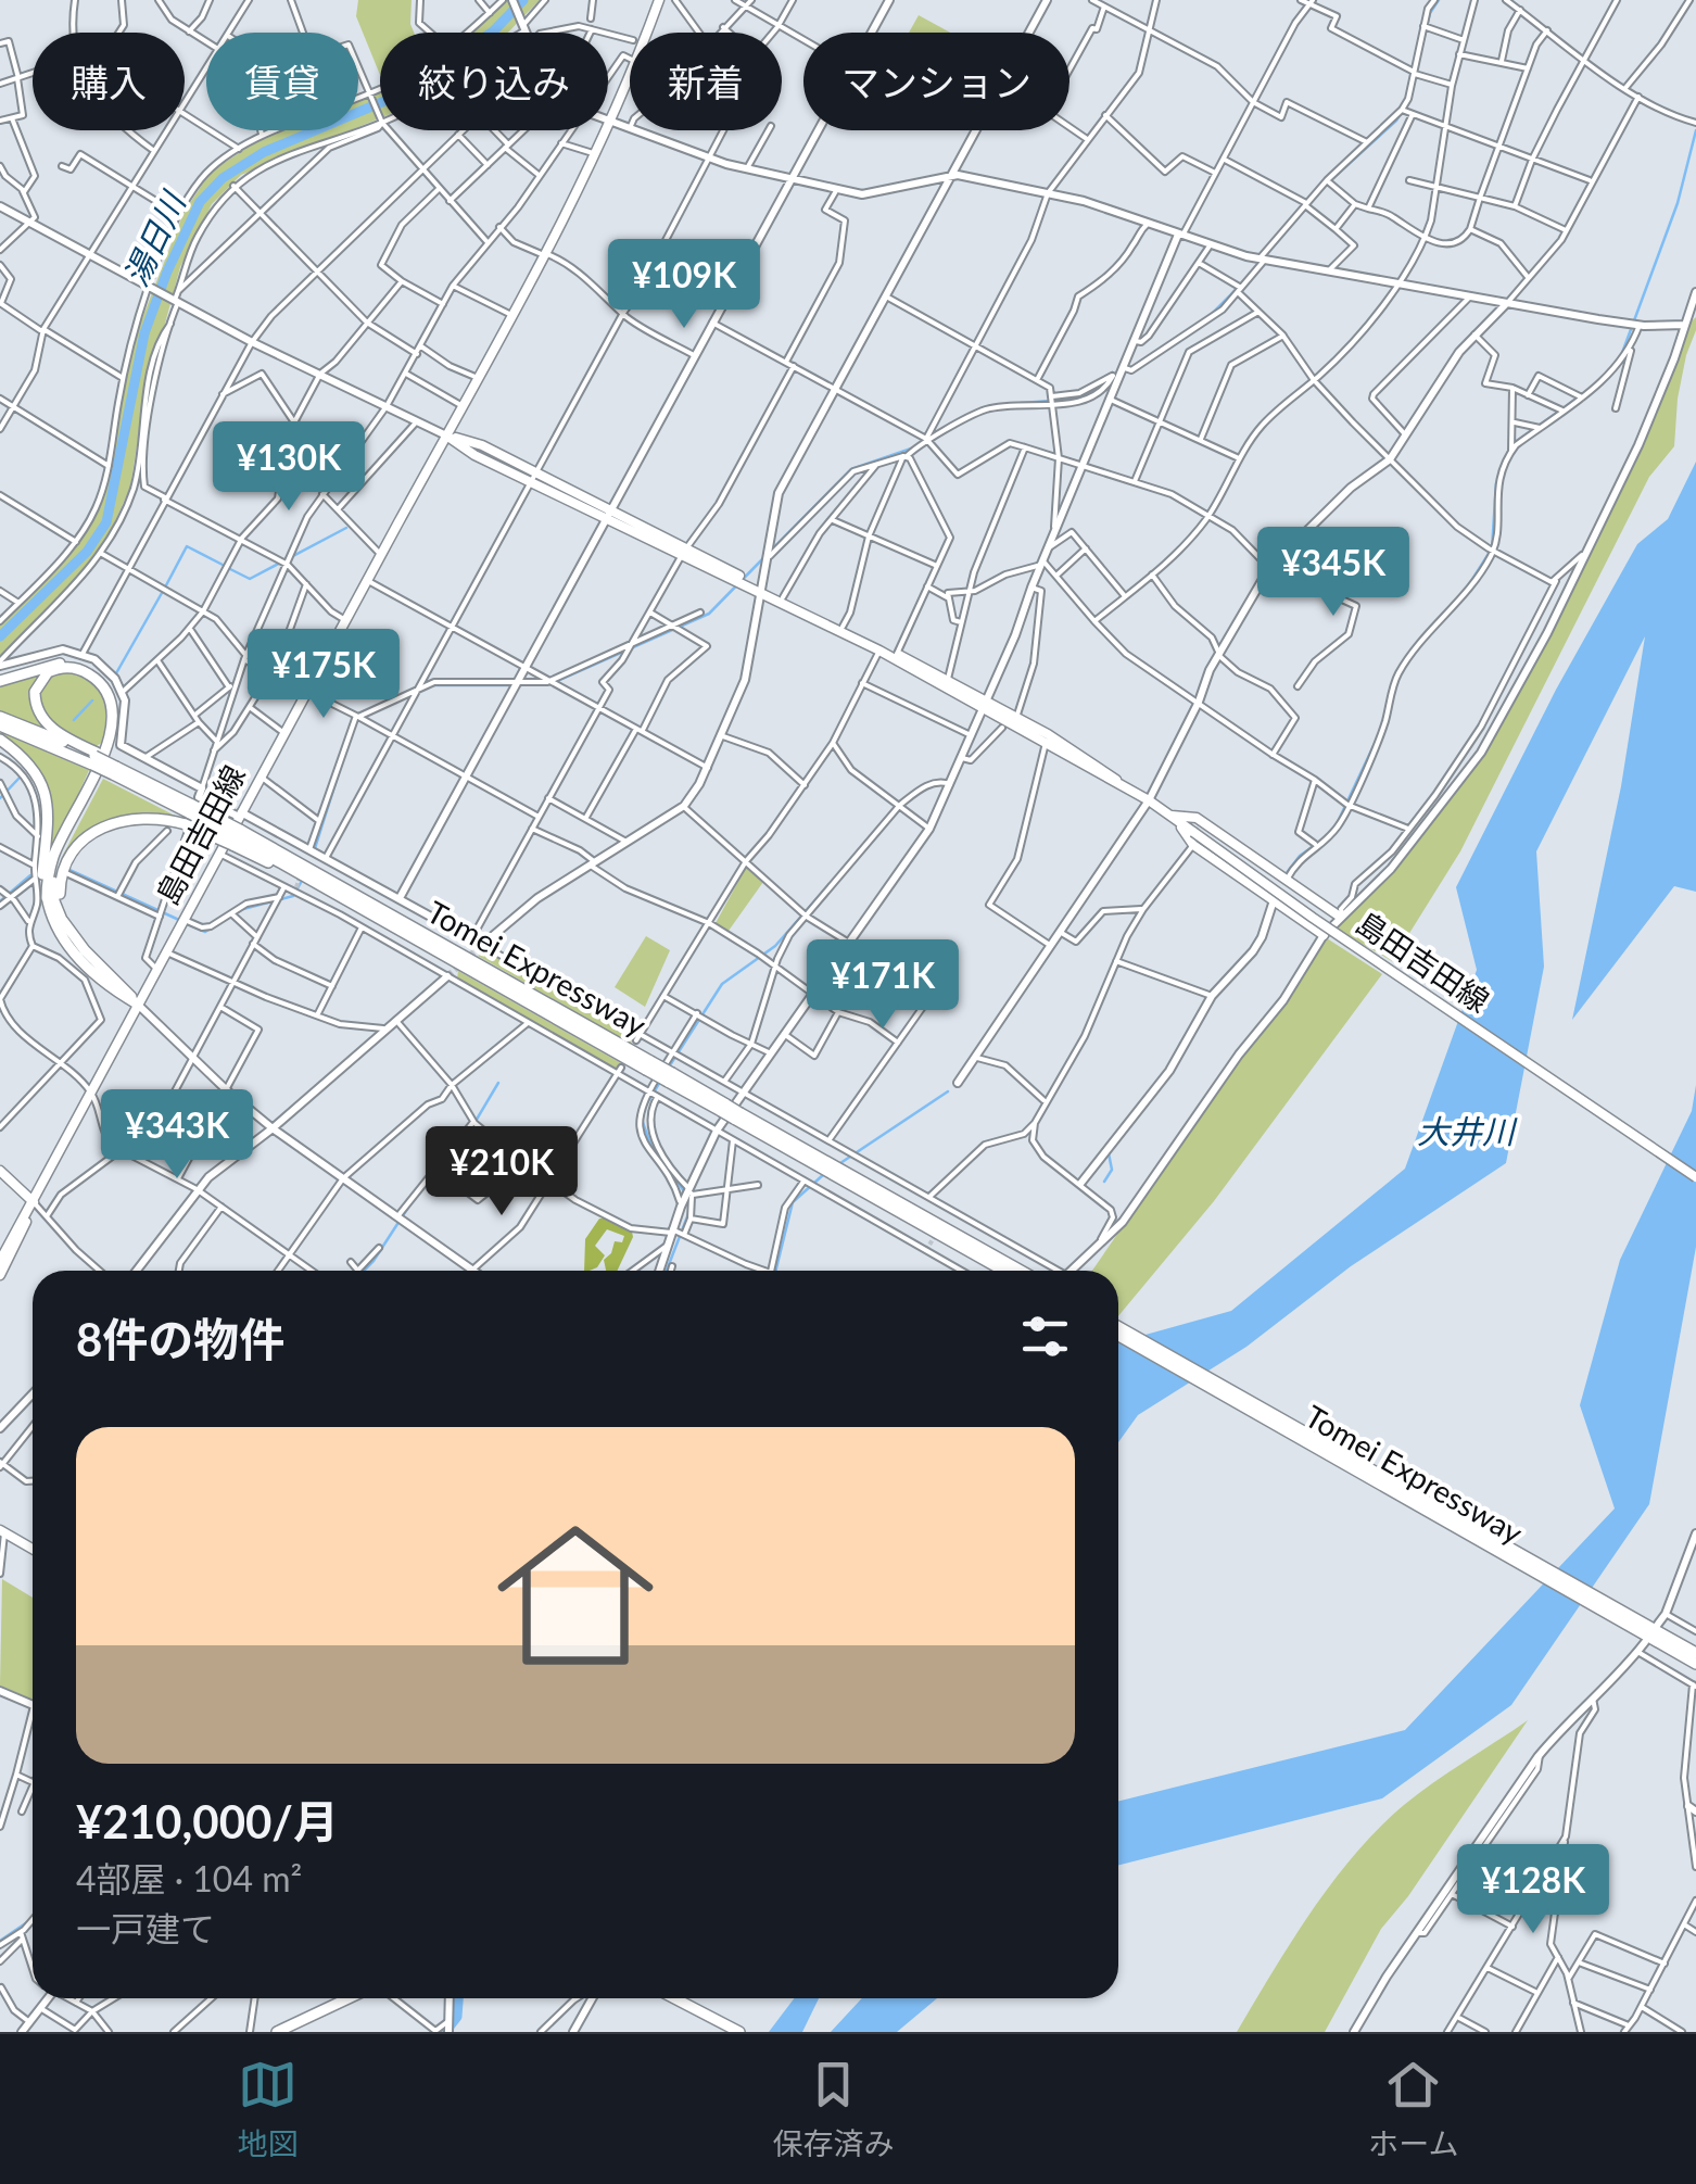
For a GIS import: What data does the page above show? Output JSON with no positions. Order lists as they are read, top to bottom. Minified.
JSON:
{"streets":{"highway":["Tomei Expressway"],"main road":["島田吉田線"]},"crossings":[["島田吉田線","Tomei Expressway"]],"water":["湯日川","大井川"],"page":{"chip":["購入","賃貸","絞り込み","新着","マンション"],"price":["¥109K","¥130K","¥345K","¥175K","¥171K","¥343K","¥210K","¥128K"],"heading":"8件の物件","list":[{"name":"¥210,000/月","note":"4部屋 · 104 m² · 一戸建て"}],"tabs":["地図","保存済み","ホーム"]}}
